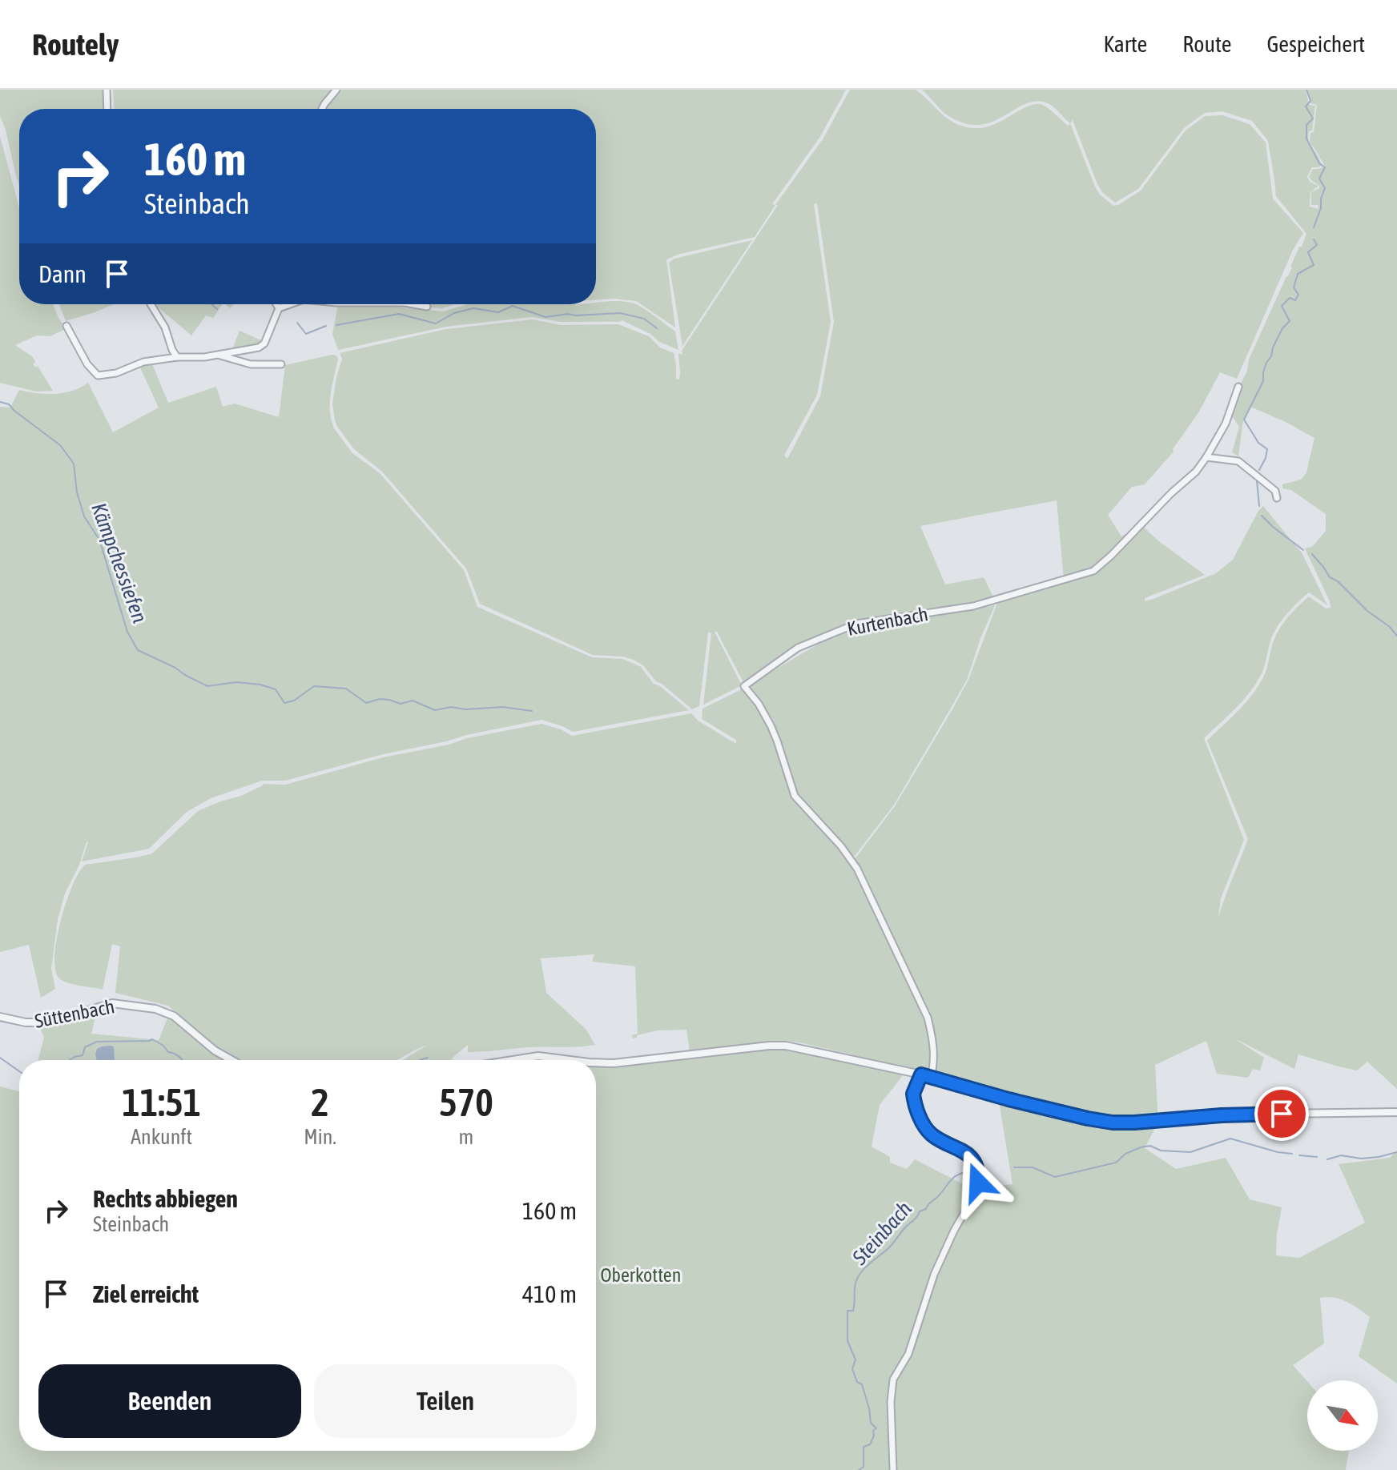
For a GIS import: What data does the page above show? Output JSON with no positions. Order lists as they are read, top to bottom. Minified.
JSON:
{"streets":{"street":["Kurtenbach","Süttenbach"]},"water":["Kämpchessiefen","Steinbach"],"parks":["Oberkotten"],"north":"bottom right","page":{"header":"Routely","nav":["Karte","Route","Gespeichert"],"turn":["160 m","Steinbach"],"then":"Dann","eta":["11:51","Ankunft","2","Min.","570","m"],"list":[{"name":"Rechts abbiegen","note":"Steinbach","value":"160 m"},{"name":"Ziel erreicht","value":"410 m"}],"buttons":["Beenden","Teilen"]}}
